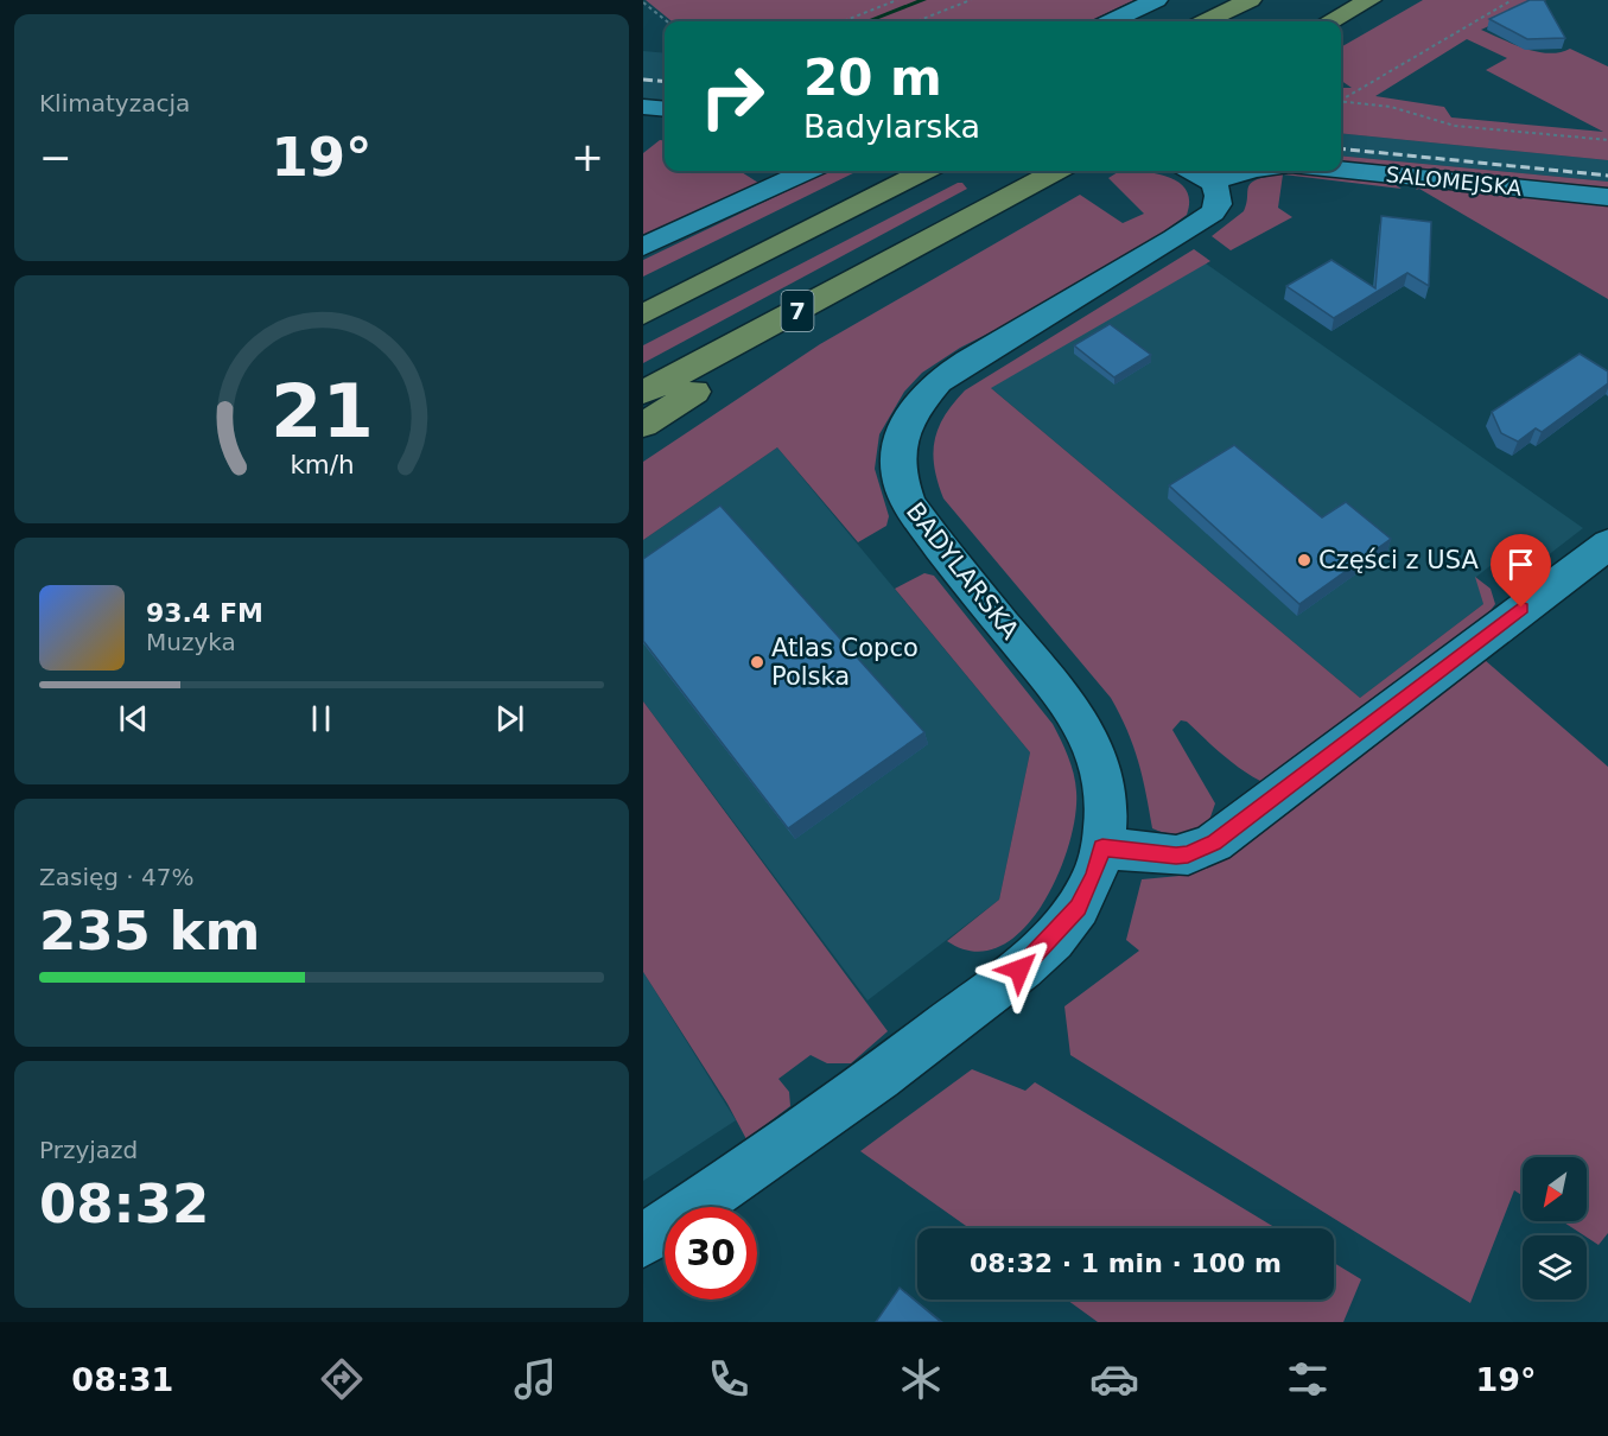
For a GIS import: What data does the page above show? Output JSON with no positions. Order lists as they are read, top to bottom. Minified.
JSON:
{"streets":{"main road":["7"],"street":["SALOMEJSKA","BADYLARSKA"]},"places":["Części z USA","Atlas Copco Polska"],"north":"bottom left","page":{"tile":["Klimatyzacja",["Zasięg · 47%","235 km"],["Przyjazd","08:32"]],"turn":["20 m","Badylarska"],"heat":["−","19°","+"],"song":["93.4 FM","Muzyka"],"limit":"30","trip":"08:32 · 1 min · 100 m","tabs":["08:31","19°"],"gauge":["21","km/h"]}}
